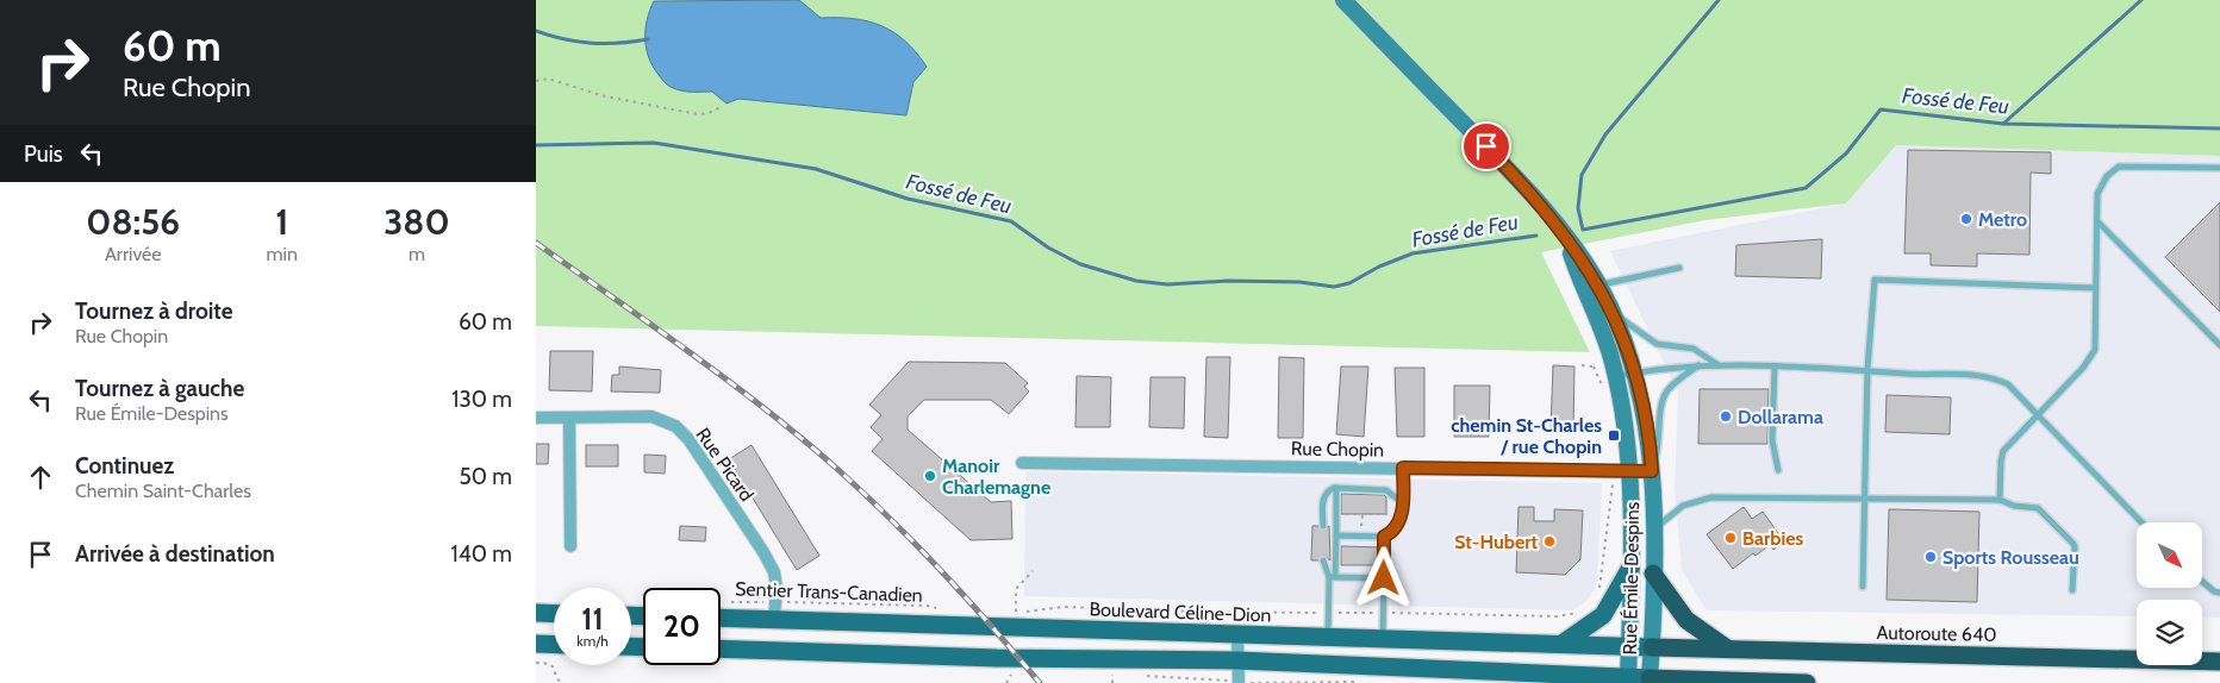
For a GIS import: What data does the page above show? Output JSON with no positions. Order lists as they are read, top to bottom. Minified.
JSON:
{"streets":{"highway":["Autoroute 640"],"main road":["Rue Émile-Despins","Boulevard Céline-Dion"],"street":["Rue Chopin","Rue Picard"],"path":["Sentier Trans-Canadien"]},"crossings":[["Rue Chopin","Rue Émile-Despins"],["Rue Picard","Sentier Trans-Canadien"],["Rue Picard","Boulevard Céline-Dion"],["Rue Émile-Despins","Boulevard Céline-Dion"],["Rue Émile-Despins","Autoroute 640"],["Sentier Trans-Canadien","Boulevard Céline-Dion"],["Boulevard Céline-Dion","Autoroute 640"]],"water":["Fossé de Feu"],"places":{"other":["Metro","Dollarama","Manoir Charlemagne","Barbies","St-Hubert","Sports Rousseau"],"transit":["chemin St-Charles / rue Chopin"]},"north":"bottom right","page":{"turn":["60 m","Rue Chopin"],"then":"Puis","eta":["08:56","Arrivée","1","min","380","m"],"list":[{"name":"Tournez à droite","note":"Rue Chopin","value":"60 m"},{"name":"Tournez à gauche","note":"Rue Émile-Despins","value":"130 m"},{"name":"Continuez","note":"Chemin Saint-Charles","value":"50 m"},{"name":"Arrivée à destination","value":"140 m"}],"speed":"11 km/h","limit":"20"}}
